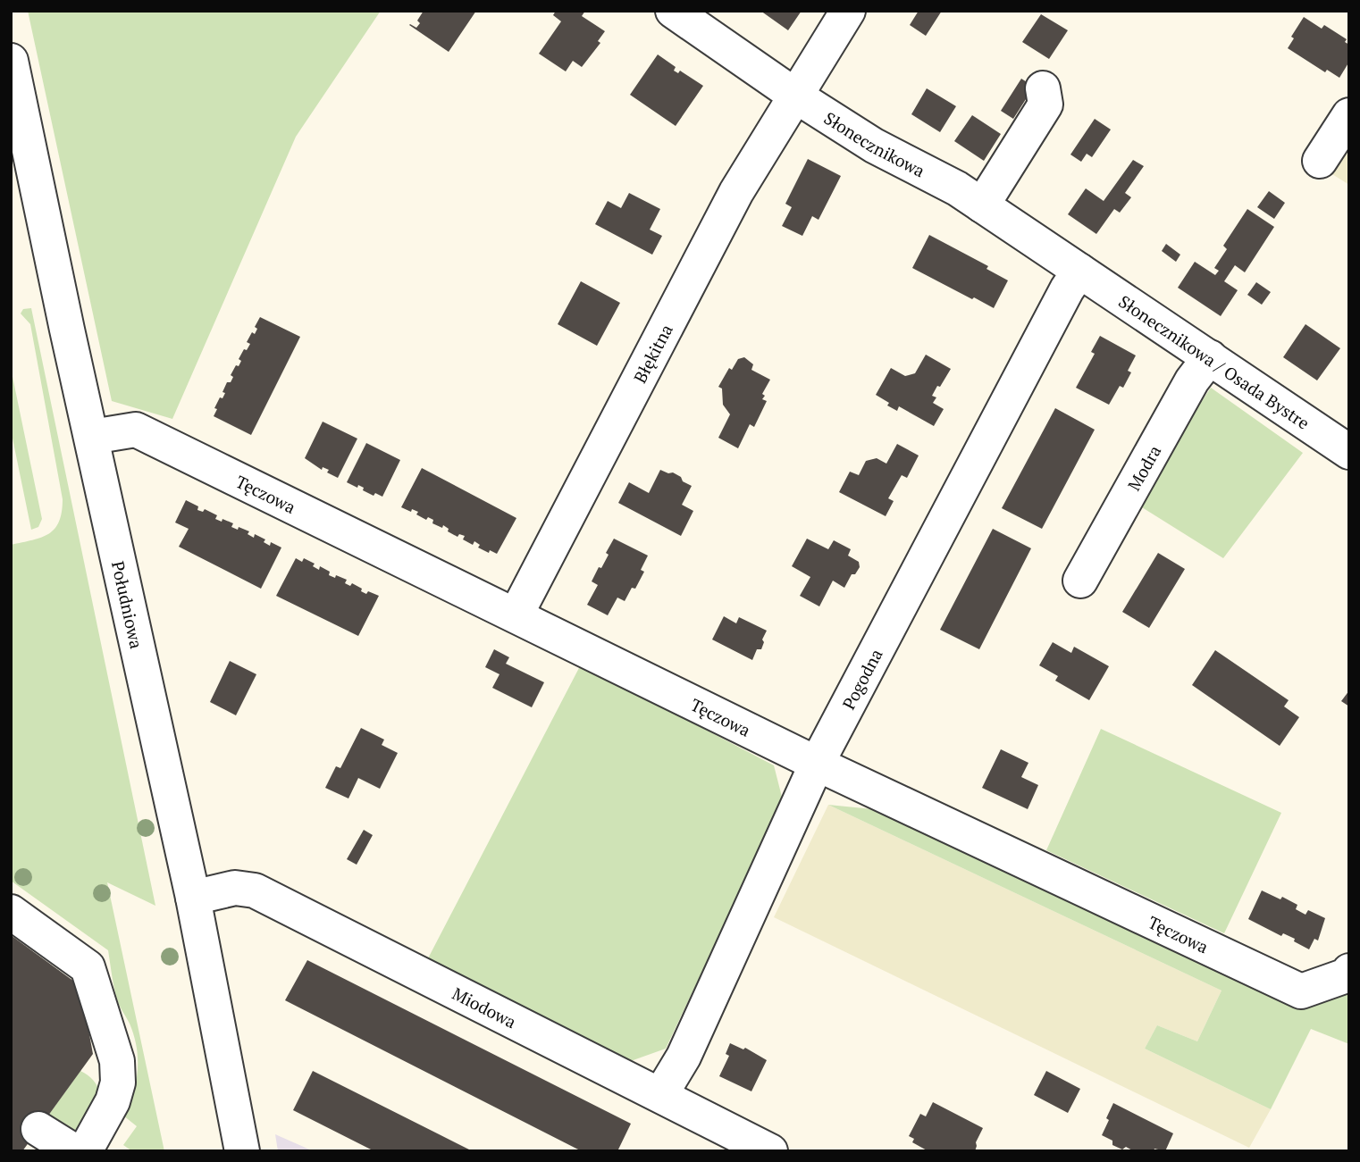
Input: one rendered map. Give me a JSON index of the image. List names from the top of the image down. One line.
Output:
{"streets":{"street":["Słonecznikowa","Błękitna","Słonecznikowa / Osada Bystre","Modra","Tęczowa","Południowa","Pogodna","Miodowa"]},"crossings":[["Słonecznikowa","Błękitna"],["Słonecznikowa","Słonecznikowa / Osada Bystre"],["Słonecznikowa","Pogodna"],["Błękitna","Tęczowa"],["Słonecznikowa / Osada Bystre","Modra"],["Słonecznikowa / Osada Bystre","Pogodna"],["Tęczowa","Południowa"],["Tęczowa","Pogodna"],["Południowa","Miodowa"],["Pogodna","Miodowa"]]}
